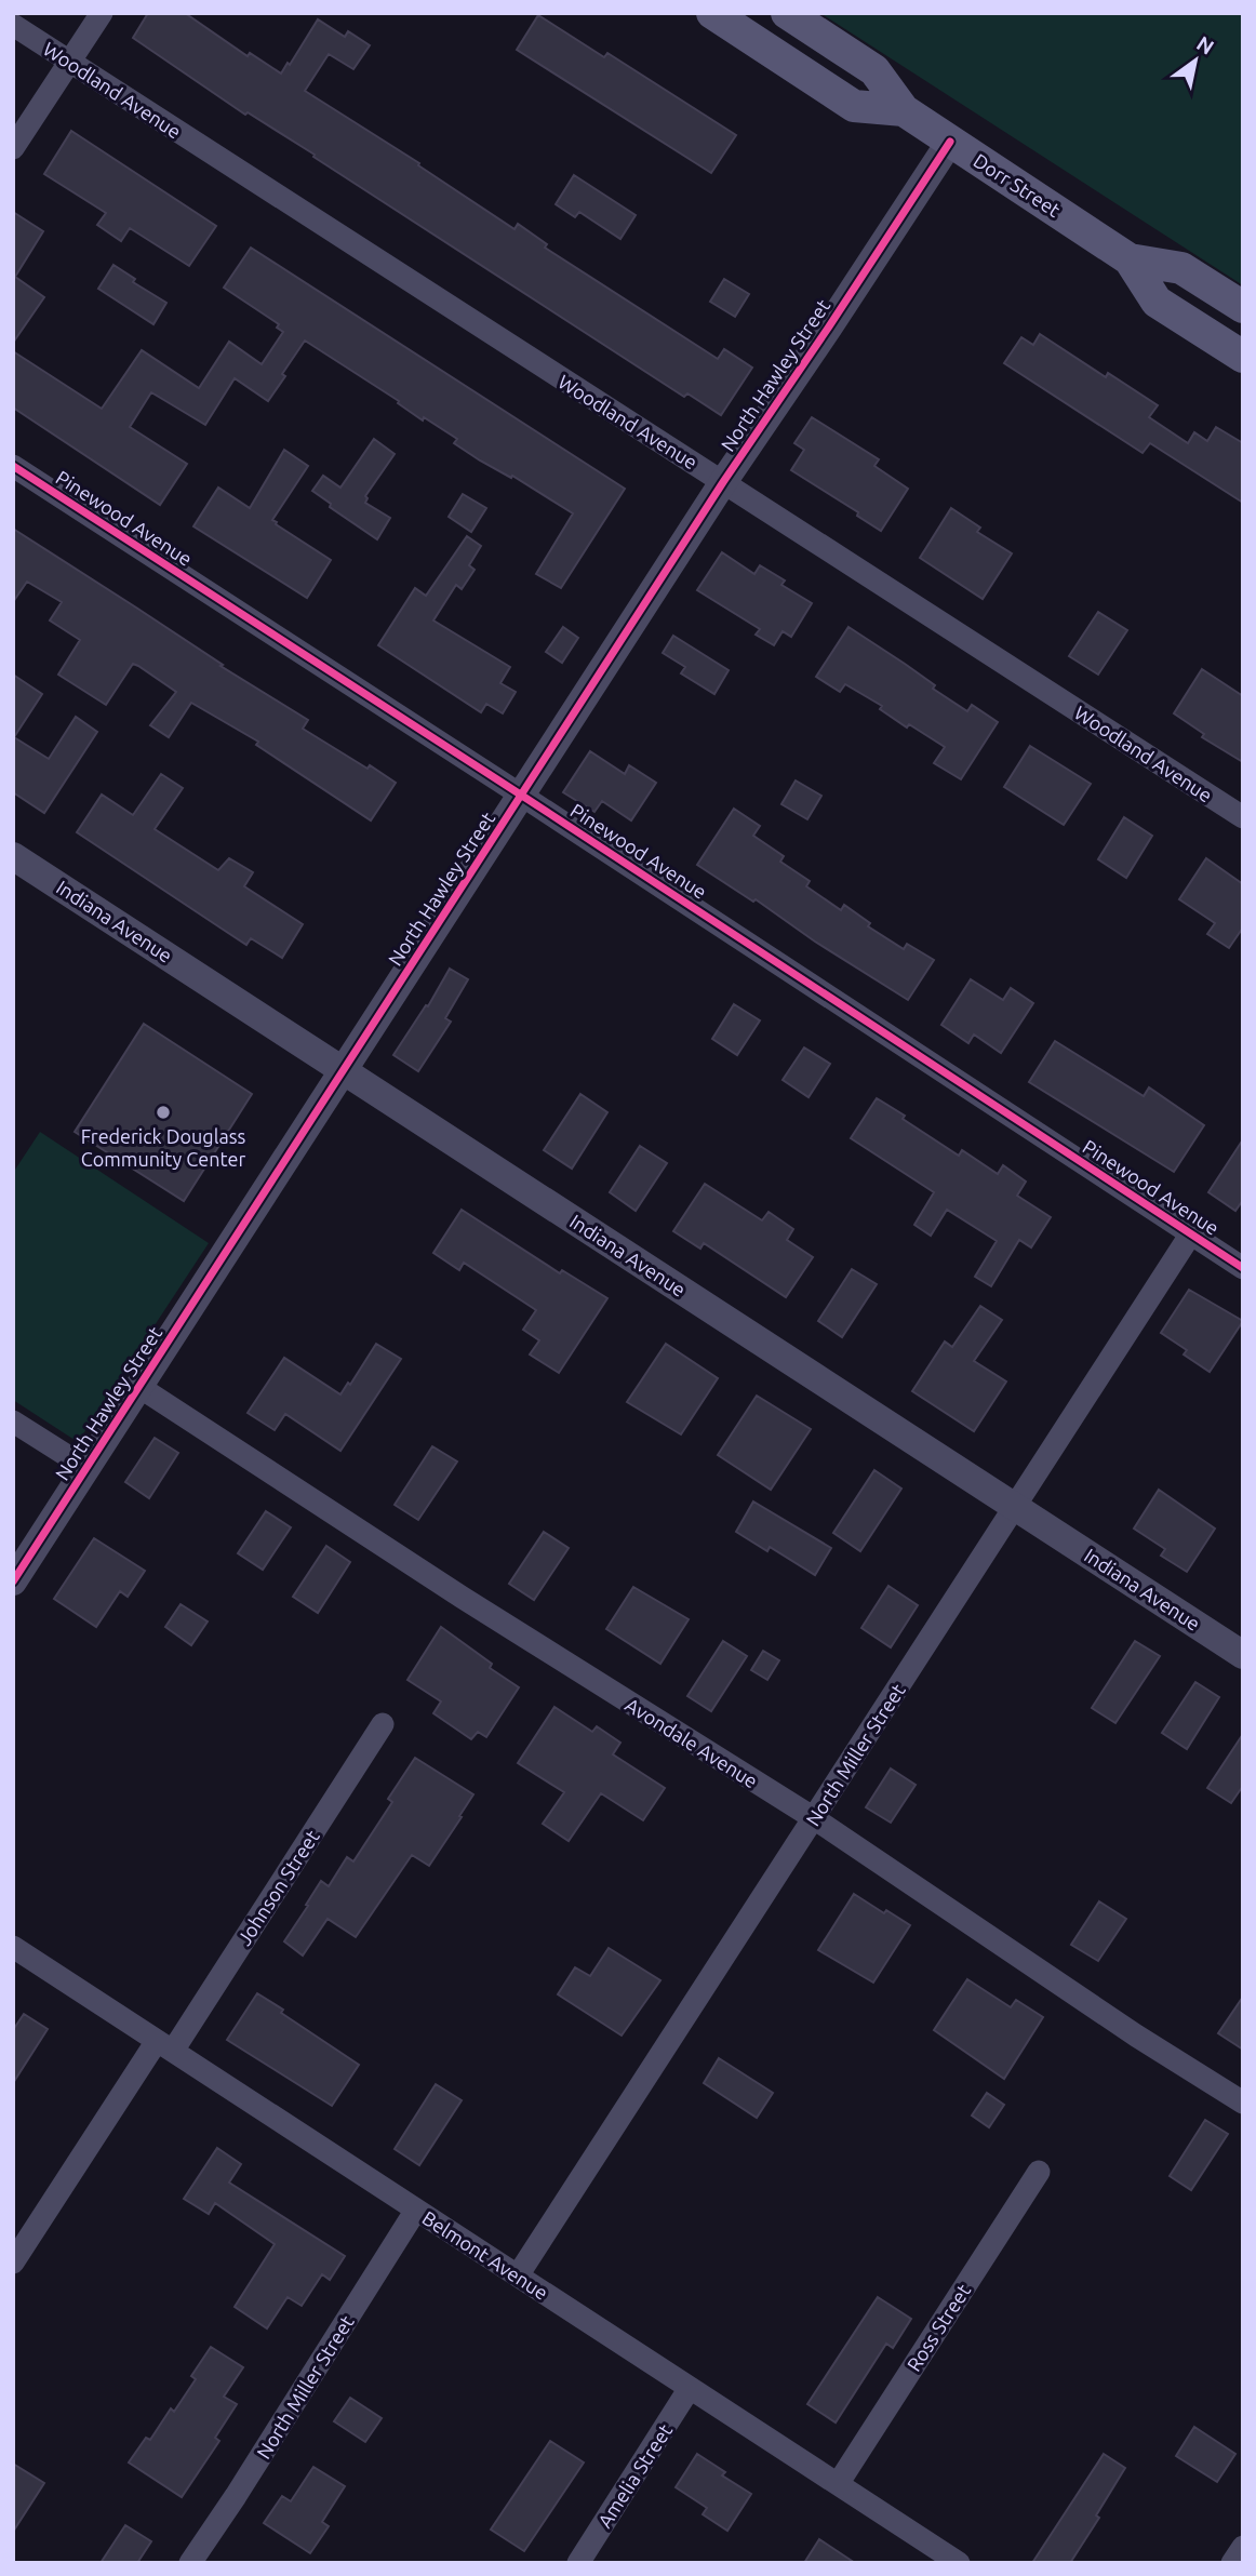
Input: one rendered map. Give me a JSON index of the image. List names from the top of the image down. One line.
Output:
{"streets":{"main road":["Dorr Street"],"street":["Woodland Avenue","North Hawley Street","Pinewood Avenue","Indiana Avenue","Avondale Avenue","North Miller Street","Johnson Street","Belmont Avenue","Ross Street","Amelia Street"]},"crossings":[["Woodland Avenue","North Hawley Street"],["Dorr Street","North Hawley Street"],["North Hawley Street","Pinewood Avenue"],["North Hawley Street","Indiana Avenue"],["North Hawley Street","Avondale Avenue"],["Pinewood Avenue","North Miller Street"],["Indiana Avenue","North Miller Street"],["Avondale Avenue","North Miller Street"],["North Miller Street","Belmont Avenue"],["Johnson Street","Belmont Avenue"],["Belmont Avenue","Ross Street"],["Belmont Avenue","Amelia Street"]],"places":["Frederick Douglass Community Center"],"north":"top right"}
